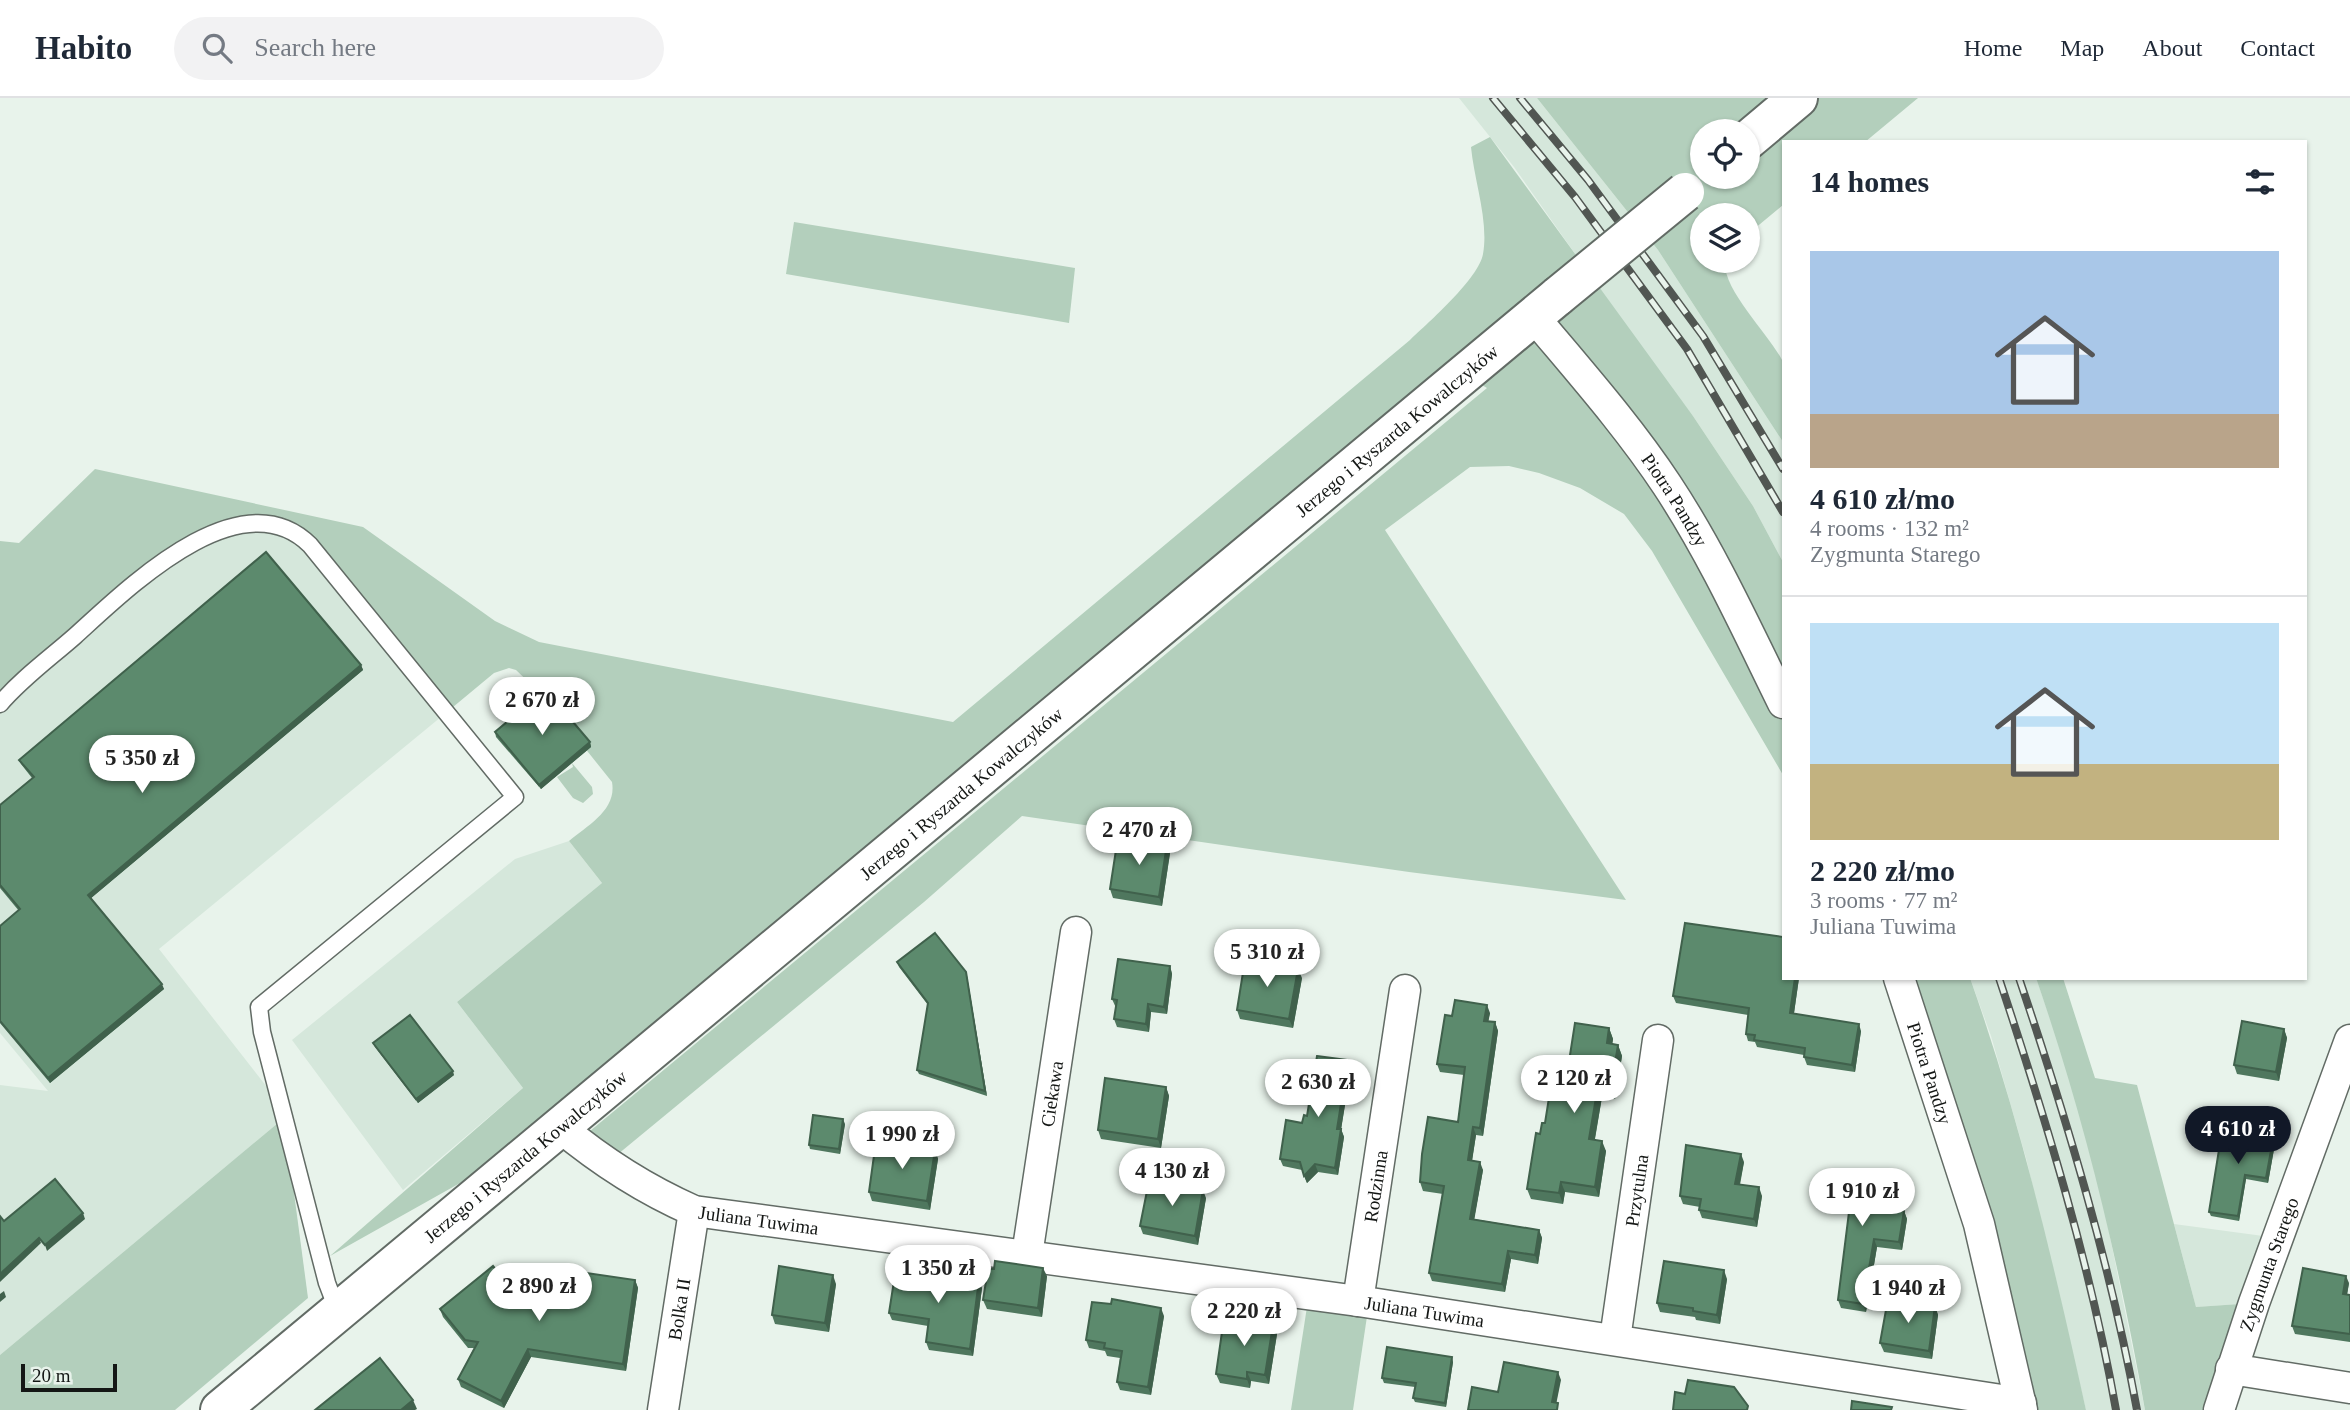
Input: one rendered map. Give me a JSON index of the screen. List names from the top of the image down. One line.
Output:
{"streets":{"main road":["Jerzego i Ryszarda Kowalczyków"],"street":["Piotra Pandzy","Ciekawa","Rodzinna","Przytulna","Juliana Tuwima","Zygmunta Starego","Bolka II"]},"crossings":[["Jerzego i Ryszarda Kowalczyków","Piotra Pandzy"],["Jerzego i Ryszarda Kowalczyków","Juliana Tuwima"],["Piotra Pandzy","Juliana Tuwima"],["Ciekawa","Juliana Tuwima"],["Rodzinna","Juliana Tuwima"],["Przytulna","Juliana Tuwima"],["Juliana Tuwima","Bolka II"]],"scale_bar":"20 m","page":{"header":"Habito","search":"Search here","nav":["Home","Map","About","Contact"],"heading":"14 homes","list":[{"name":"4 610 zł/mo","note":"4 rooms · 132 m² · Zygmunta Starego"},{"name":"2 220 zł/mo","note":"3 rooms · 77 m² · Juliana Tuwima"}],"price":["2 670 zł","5 350 zł","2 470 zł","5 310 zł","2 120 zł","2 630 zł","4 610 zł","1 990 zł","4 130 zł","1 910 zł","1 350 zł","2 890 zł","1 940 zł","2 220 zł"],"scale":"20 m"}}
